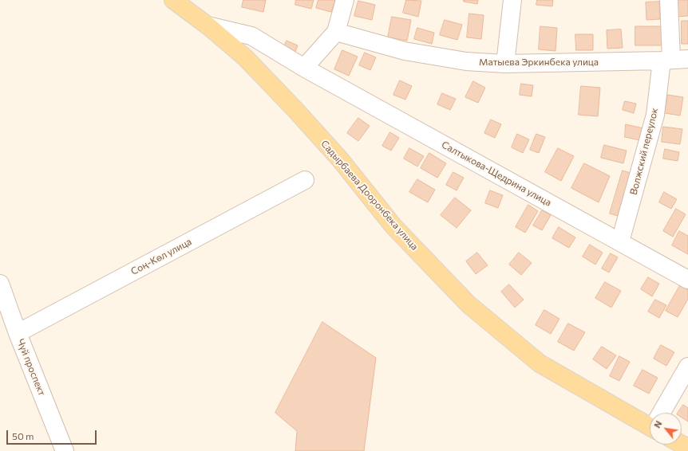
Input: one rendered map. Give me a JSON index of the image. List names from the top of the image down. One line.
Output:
{"streets":{"main road":["Садырбаева Дооронбека улица"],"street":["Матыева Эркинбека улица","Волжский переулок","Салтыкова-Щедрина улица","Соң-Көл улица","Чүй проспект"]},"crossings":[["Матыева Эркинбека улица","Волжский переулок"],["Волжский переулок","Салтыкова-Щедрина улица"],["Салтыкова-Щедрина улица","Садырбаева Дооронбека улица"],["Соң-Көл улица","Чүй проспект"]],"scale_bar":"50 m","north":"top left"}
